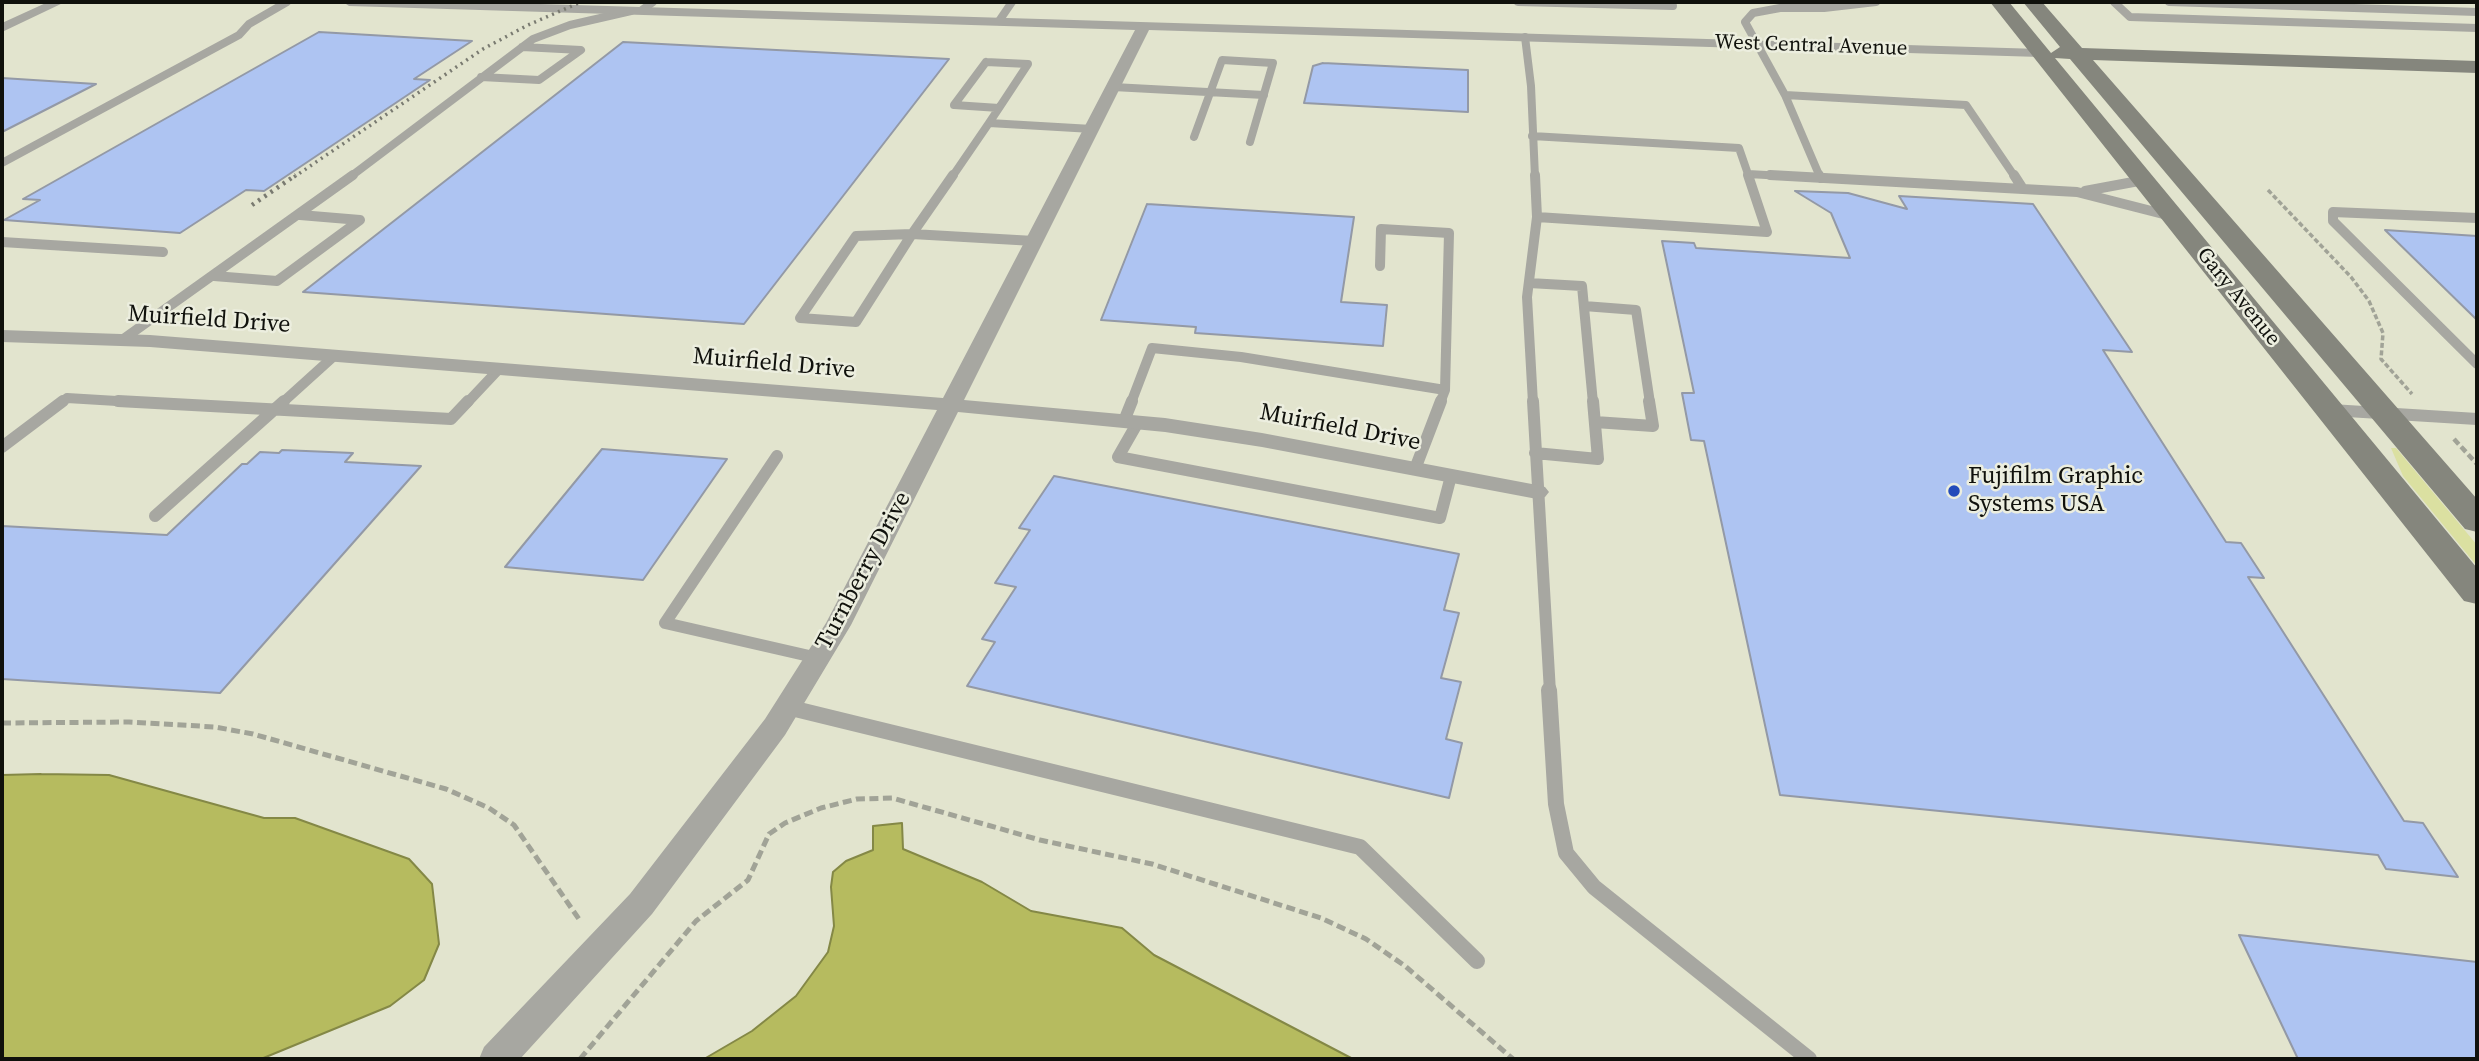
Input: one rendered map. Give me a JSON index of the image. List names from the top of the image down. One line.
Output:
{"streets":{"main road":["West Central Avenue","Gary Avenue"],"street":["Muirfield Drive","Turnberry Drive"]},"crossings":[["West Central Avenue","Gary Avenue"],["West Central Avenue","Turnberry Drive"],["Muirfield Drive","Turnberry Drive"]],"places":["Fujifilm Graphic Systems USA"]}
